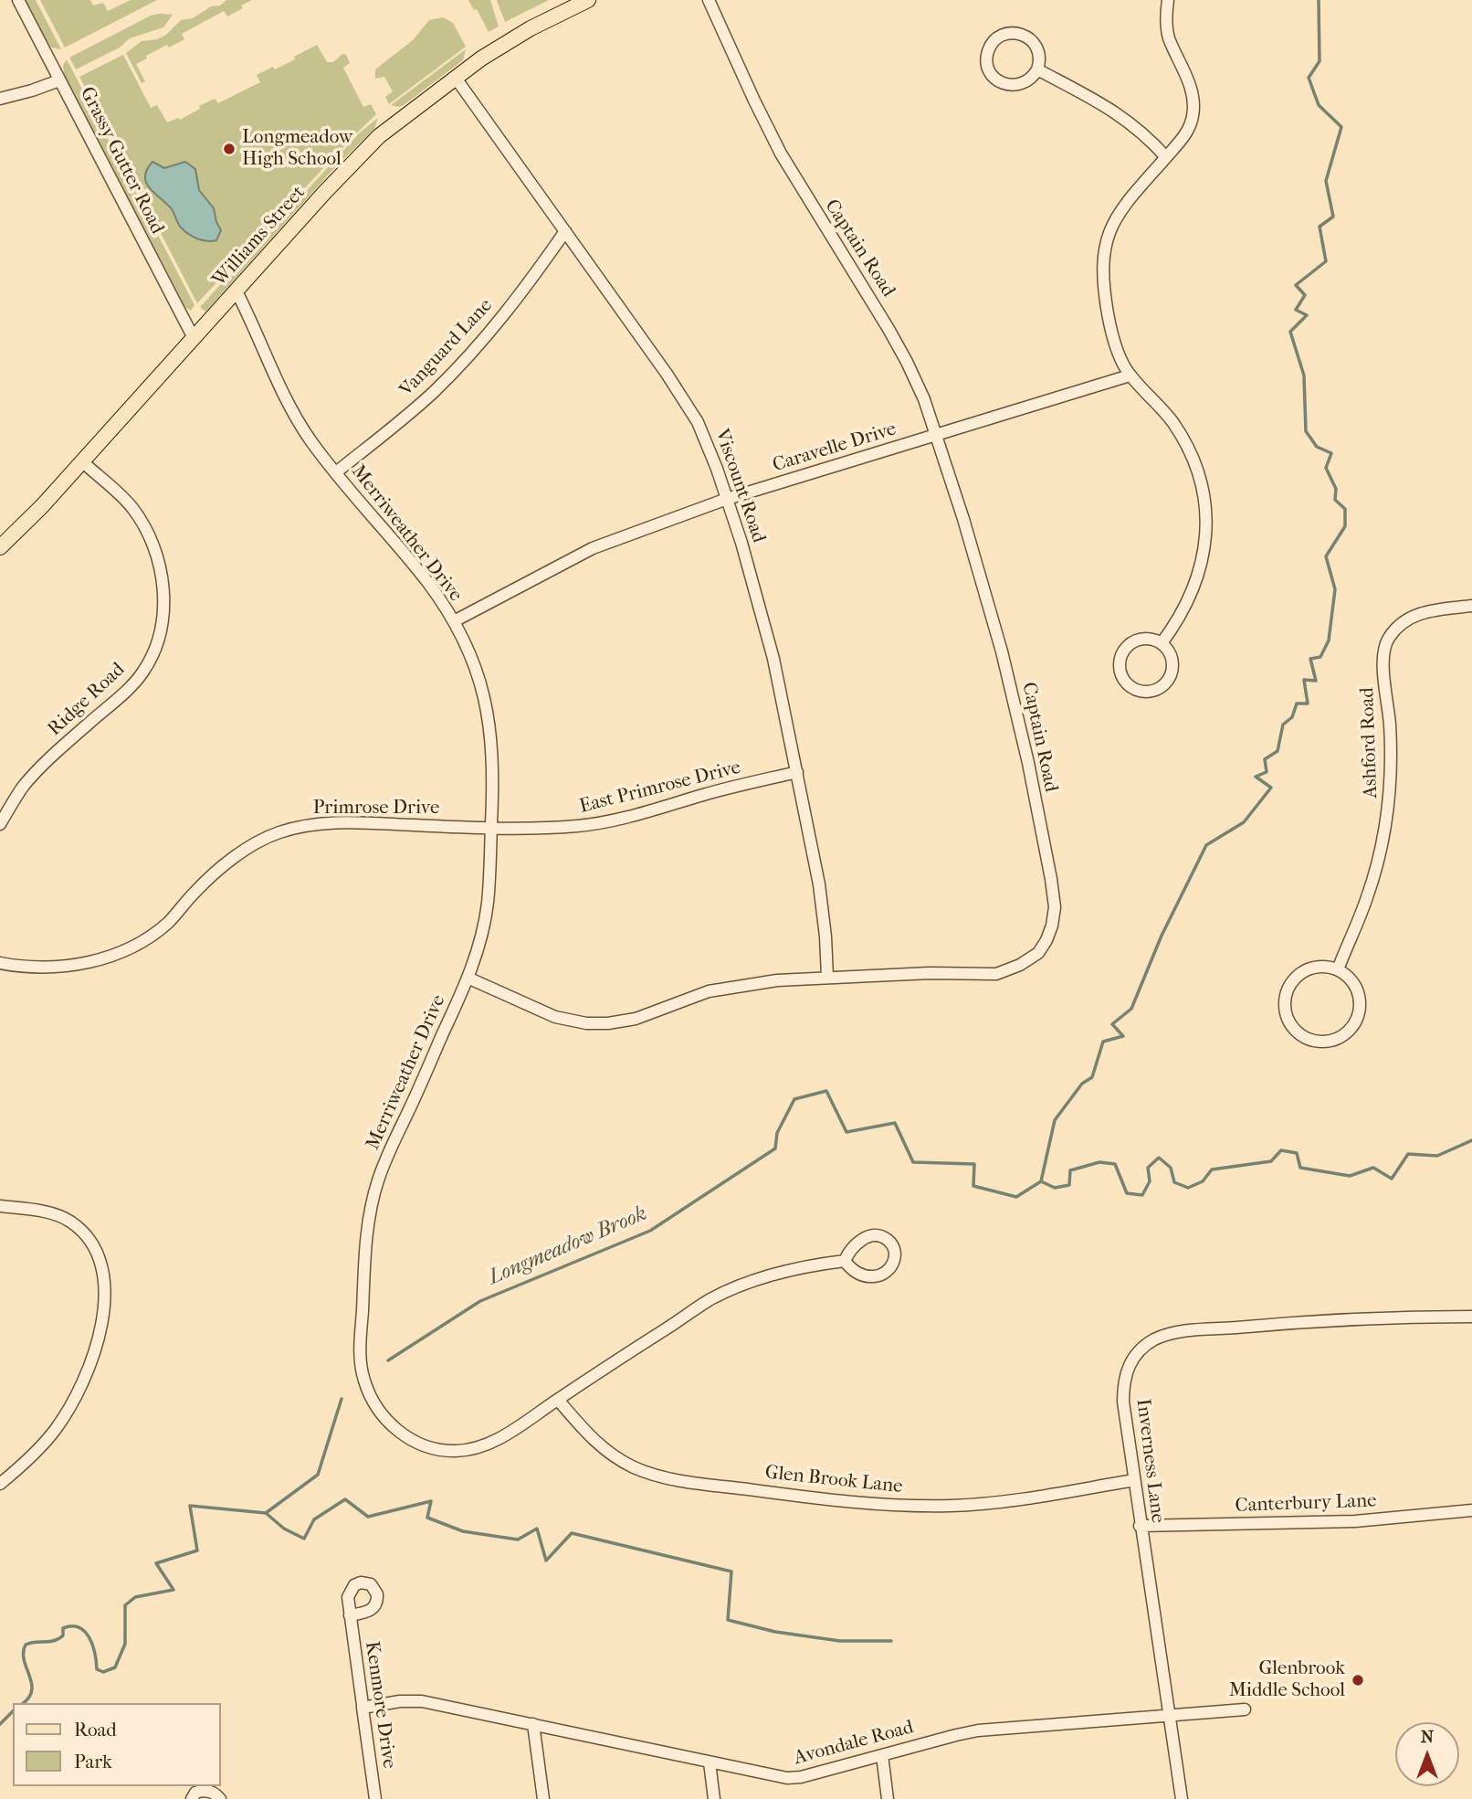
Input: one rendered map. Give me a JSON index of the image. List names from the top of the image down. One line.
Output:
{"streets":{"main road":["Williams Street"],"street":["Grassy Gutter Road","Captain Road","Vanguard Lane","Caravelle Drive","Viscount Road","Merriweather Drive","Ridge Road","Ashford Road","East Primrose Drive","Primrose Drive","Inverness Lane","Glen Brook Lane","Canterbury Lane","Kenmore Drive","Avondale Road"]},"crossings":[["Grassy Gutter Road","Williams Street"],["Williams Street","Viscount Road"],["Williams Street","Merriweather Drive"],["Williams Street","Ridge Road"],["Captain Road","Caravelle Drive"],["Captain Road","Viscount Road"],["Captain Road","Merriweather Drive"],["Vanguard Lane","Viscount Road"],["Vanguard Lane","Merriweather Drive"],["Caravelle Drive","Viscount Road"],["Caravelle Drive","Merriweather Drive"],["Viscount Road","East Primrose Drive"],["Merriweather Drive","East Primrose Drive"],["Merriweather Drive","Primrose Drive"],["Merriweather Drive","Glen Brook Lane"],["East Primrose Drive","Primrose Drive"],["Inverness Lane","Glen Brook Lane"],["Inverness Lane","Canterbury Lane"],["Inverness Lane","Avondale Road"],["Kenmore Drive","Avondale Road"]],"water":["Longmeadow Brook"],"places":["Longmeadow High School","Glenbrook Middle School"],"legend":["Road","Park"],"north":"top"}
